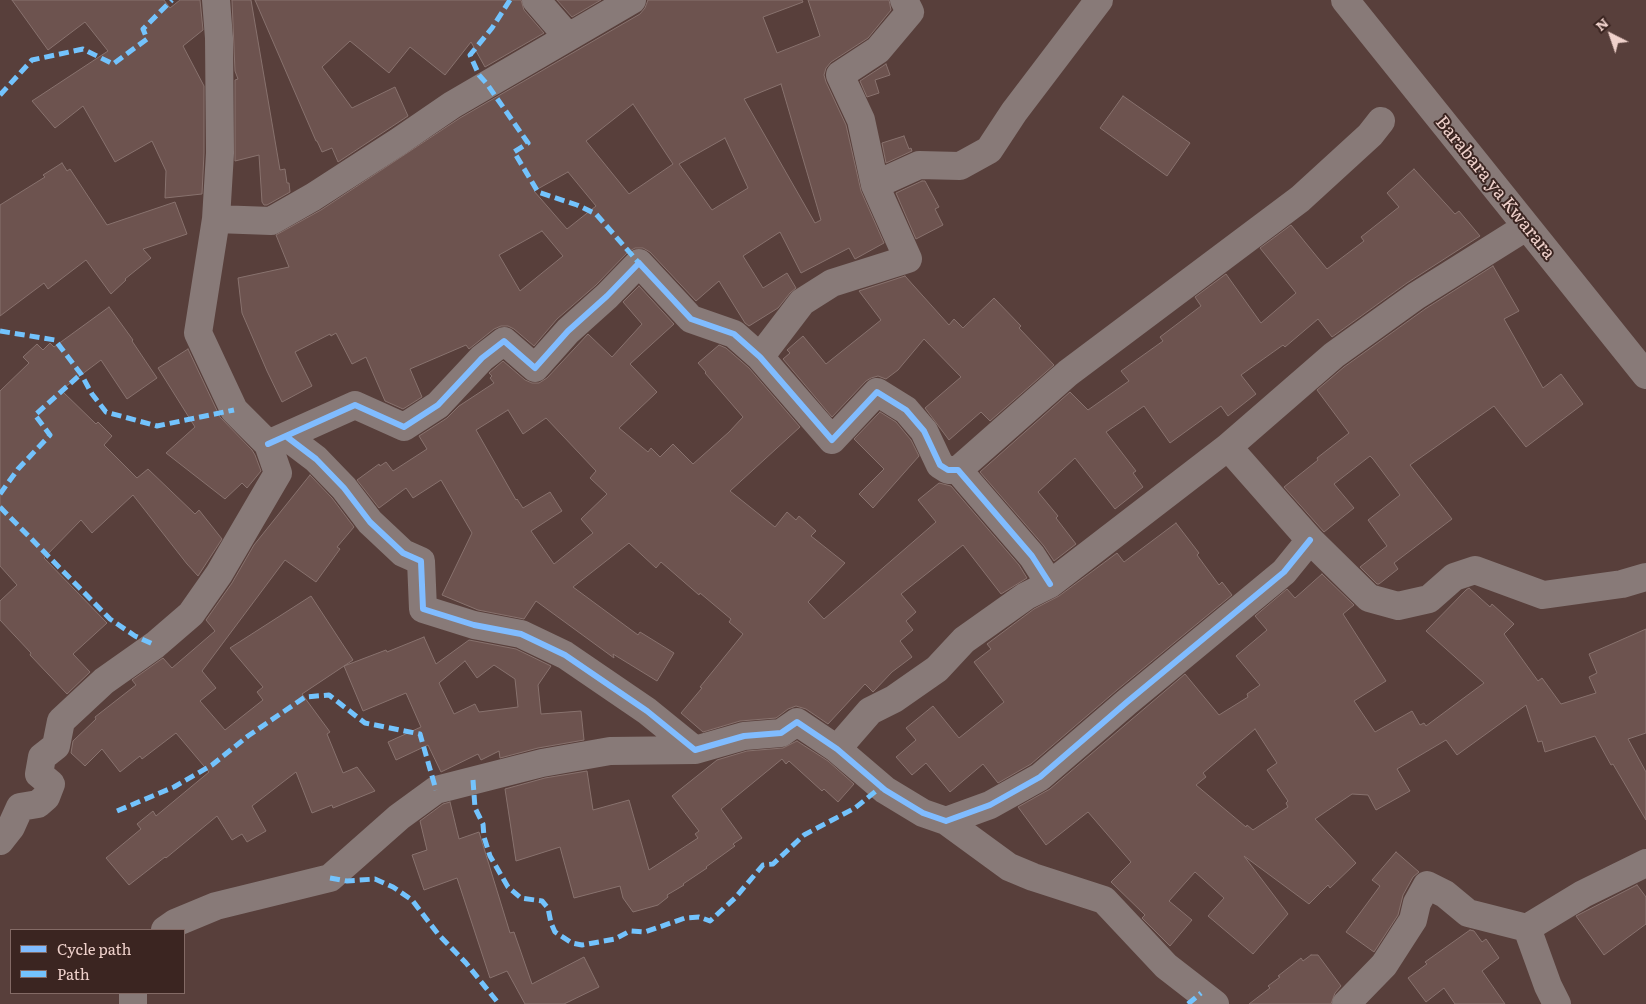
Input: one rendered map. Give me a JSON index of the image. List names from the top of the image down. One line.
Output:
{"streets":{"street":["Barabara ya Kwarara"]},"legend":["Cycle path","Path"],"north":"top left"}
